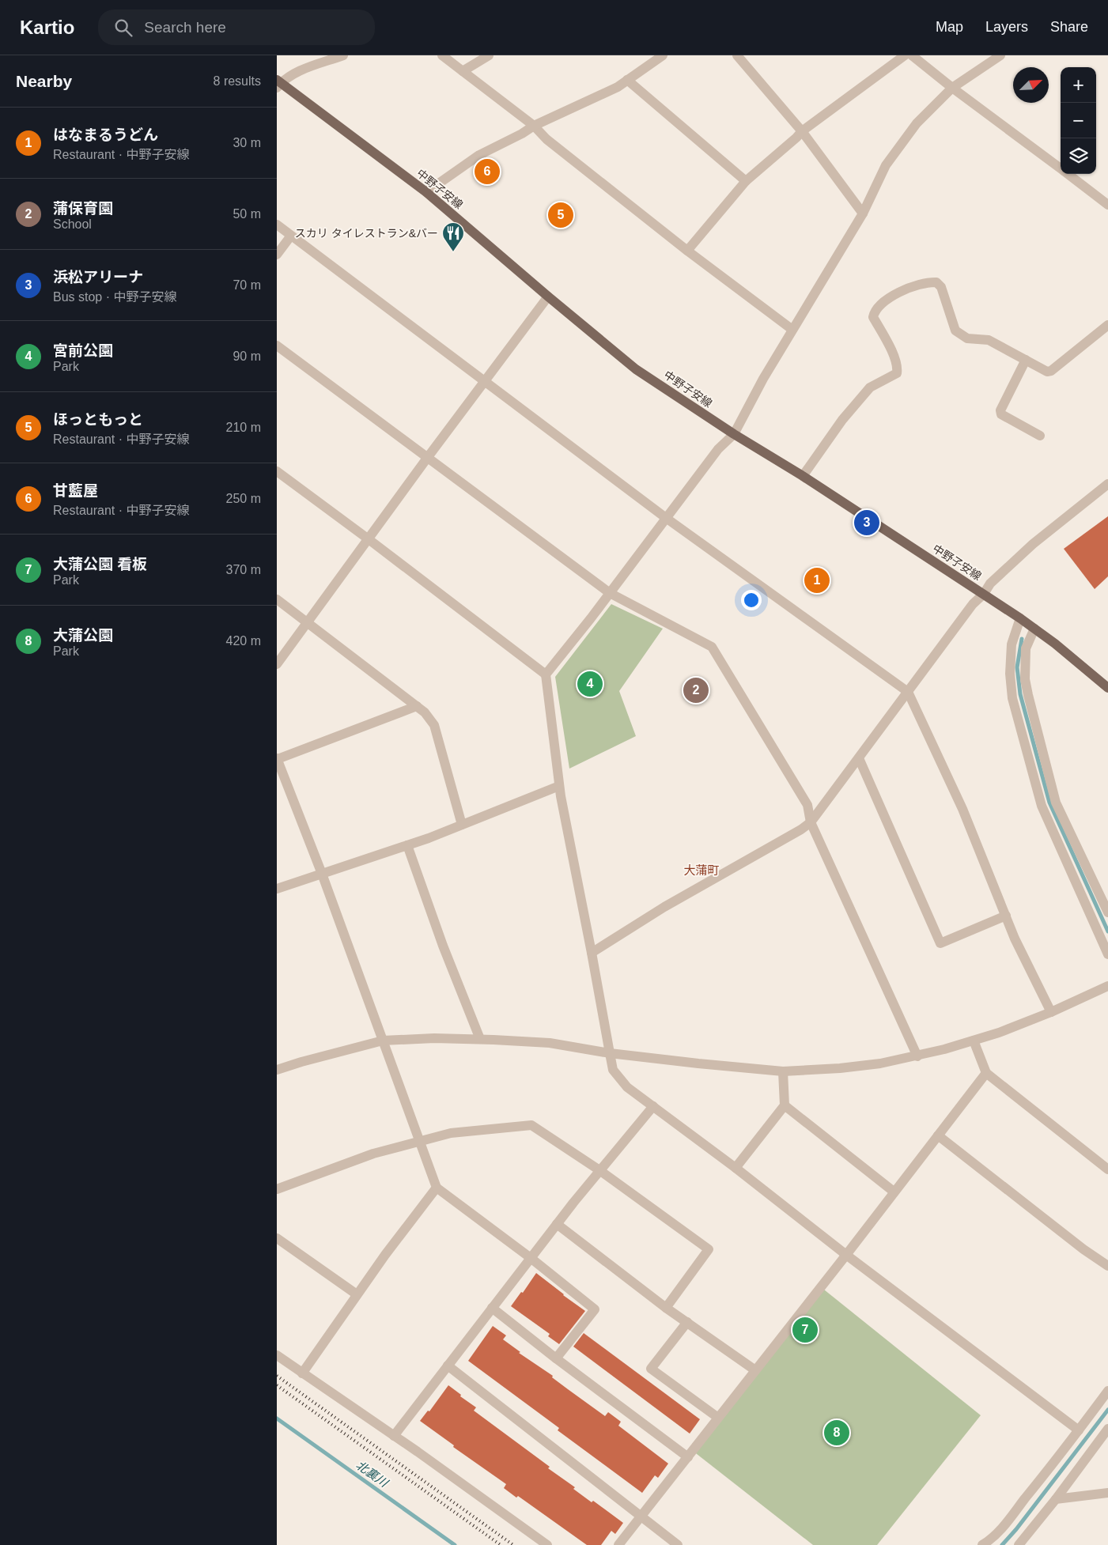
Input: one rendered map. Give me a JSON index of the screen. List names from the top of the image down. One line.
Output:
{"streets":{"main road":["中野子安線"]},"districts":["大蒲町"],"water":["北裏川"],"places":{"restaurant":["スカリ タイレストラン&バー"]},"north":"top right","page":{"header":"Kartio","search":"Search here","nav":["Map","Layers","Share"],"heading":["Nearby","8 results"],"map_buttons":["+","−"],"list":[{"mark":"1","name":"はなまるうどん","note":"Restaurant · 中野子安線","value":"30 m"},{"mark":"2","name":"蒲保育園","note":"School","value":"50 m"},{"mark":"3","name":"浜松アリーナ","note":"Bus stop · 中野子安線","value":"70 m"},{"mark":"4","name":"宮前公園","note":"Park","value":"90 m"},{"mark":"5","name":"ほっともっと","note":"Restaurant · 中野子安線","value":"210 m"},{"mark":"6","name":"甘藍屋","note":"Restaurant · 中野子安線","value":"250 m"},{"mark":"7","name":"大蒲公園 看板","note":"Park","value":"370 m"},{"mark":"8","name":"大蒲公園","note":"Park","value":"420 m"}],"pins":["6","5","3","1","4","2","7","8"]}}
